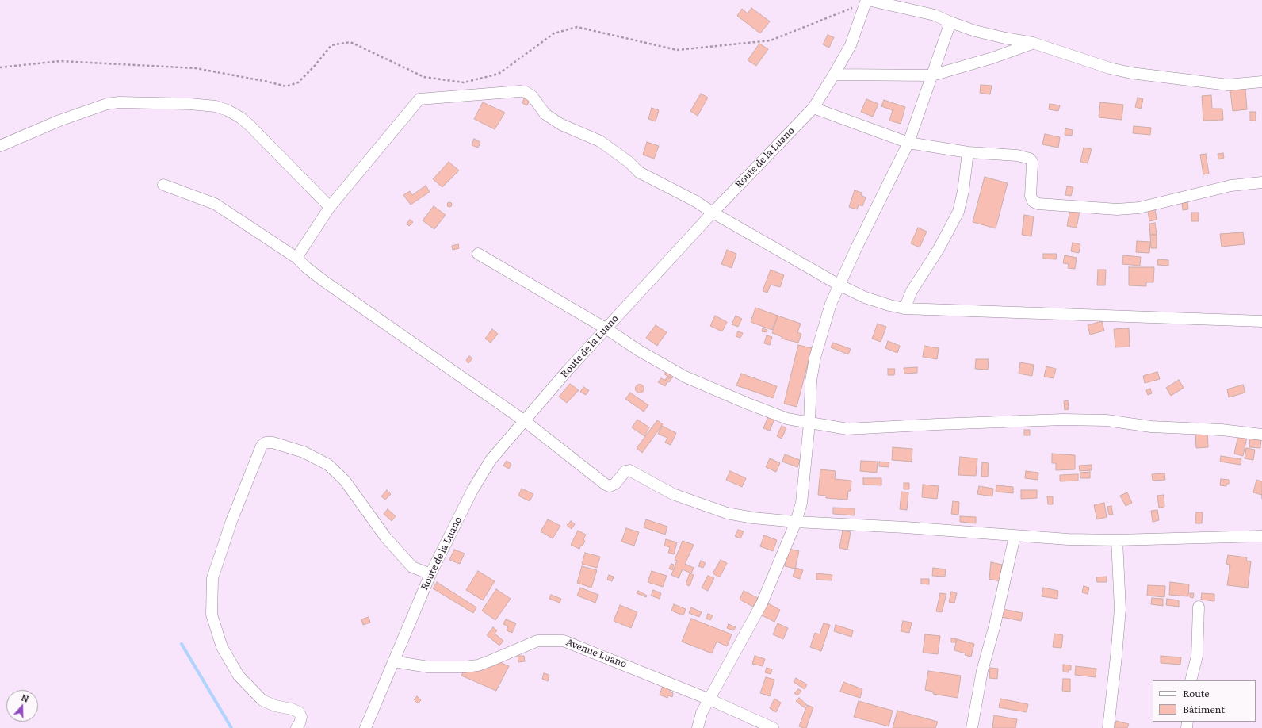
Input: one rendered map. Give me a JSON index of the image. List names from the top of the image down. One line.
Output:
{"streets":{"street":["Route de la Luano","Avenue Luano"]},"crossings":[["Route de la Luano","Avenue Luano"]],"legend":["Route","Bâtiment"],"north":"top"}
